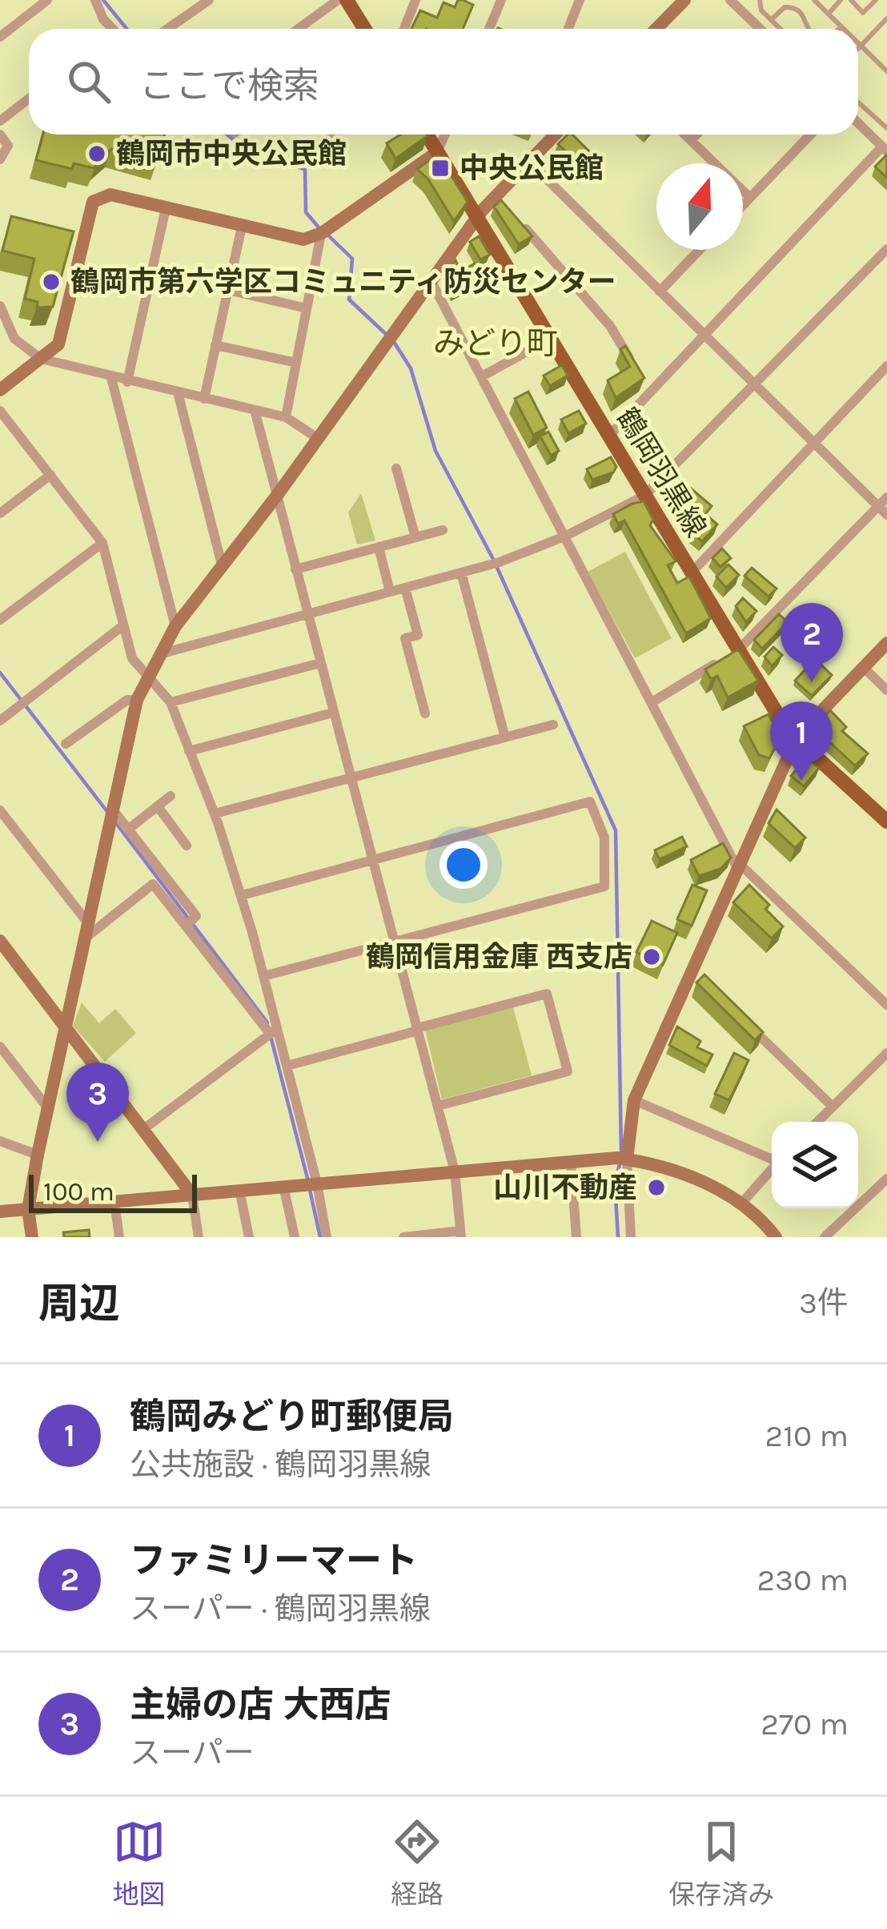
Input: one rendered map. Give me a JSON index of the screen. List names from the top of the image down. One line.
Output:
{"streets":{"main road":["鶴岡羽黒線"]},"districts":["みどり町"],"places":{"other":["鶴岡市中央公民館","鶴岡市第六学区コミュニティ防災センター","鶴岡信用金庫 西支店","山川不動産"],"transit":["中央公民館"]},"scale_bar":"100 m","north":"top","page":{"search":"ここで検索","pins":["2","1","3"],"scale":"100 m","heading":["周辺","3件"],"list":[{"mark":"1","name":"鶴岡みどり町郵便局","note":"公共施設 · 鶴岡羽黒線","value":"210 m"},{"mark":"2","name":"ファミリーマート","note":"スーパー · 鶴岡羽黒線","value":"230 m"},{"mark":"3","name":"主婦の店 大西店","note":"スーパー","value":"270 m"}],"nav":["地図","経路","保存済み"]}}
